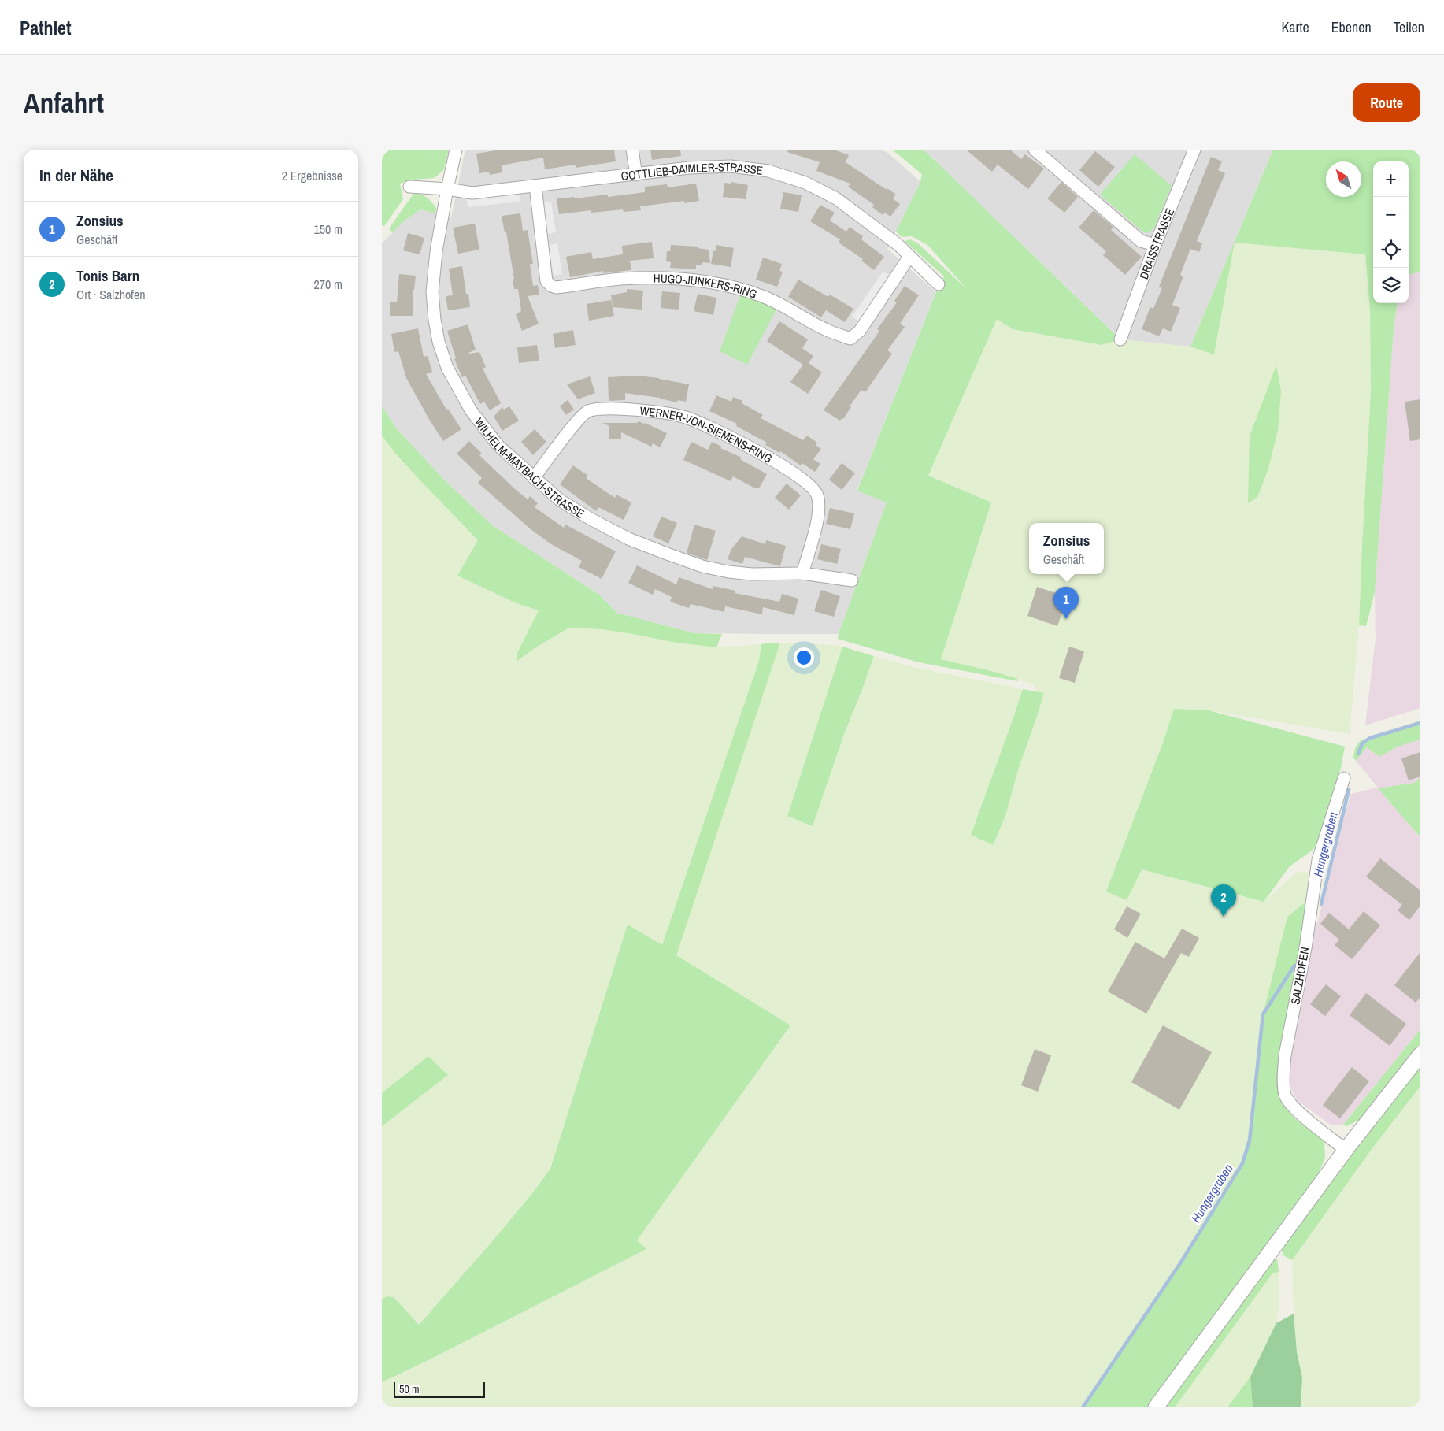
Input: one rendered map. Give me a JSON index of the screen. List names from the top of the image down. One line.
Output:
{"streets":{"street":["GOTTLIEB-DAIMLER-STRASSE","DRAISSTRASSE","HUGO-JUNKERS-RING","WERNER-VON-SIEMENS-RING","WILHELM-MAYBACH-STRASSE","SALZHOFEN"]},"crossings":[["GOTTLIEB-DAIMLER-STRASSE","HUGO-JUNKERS-RING"],["GOTTLIEB-DAIMLER-STRASSE","WILHELM-MAYBACH-STRASSE"],["WERNER-VON-SIEMENS-RING","WILHELM-MAYBACH-STRASSE"]],"water":["Hungergraben"],"scale_bar":"50 m","north":"top left","page":{"header":"Pathlet","nav":["Karte","Ebenen","Teilen"],"buttons":"Route","title":"Anfahrt","heading":["In der Nähe","2 Ergebnisse"],"map_buttons":["+","−"],"list":[{"mark":"1","name":"Zonsius","note":"Geschäft","value":"150 m"},{"mark":"2","name":"Tonis Barn","note":"Ort · Salzhofen","value":"270 m"}],"popup":["Zonsius","Geschäft"],"pins":["1","2"],"scale":"50 m"}}
